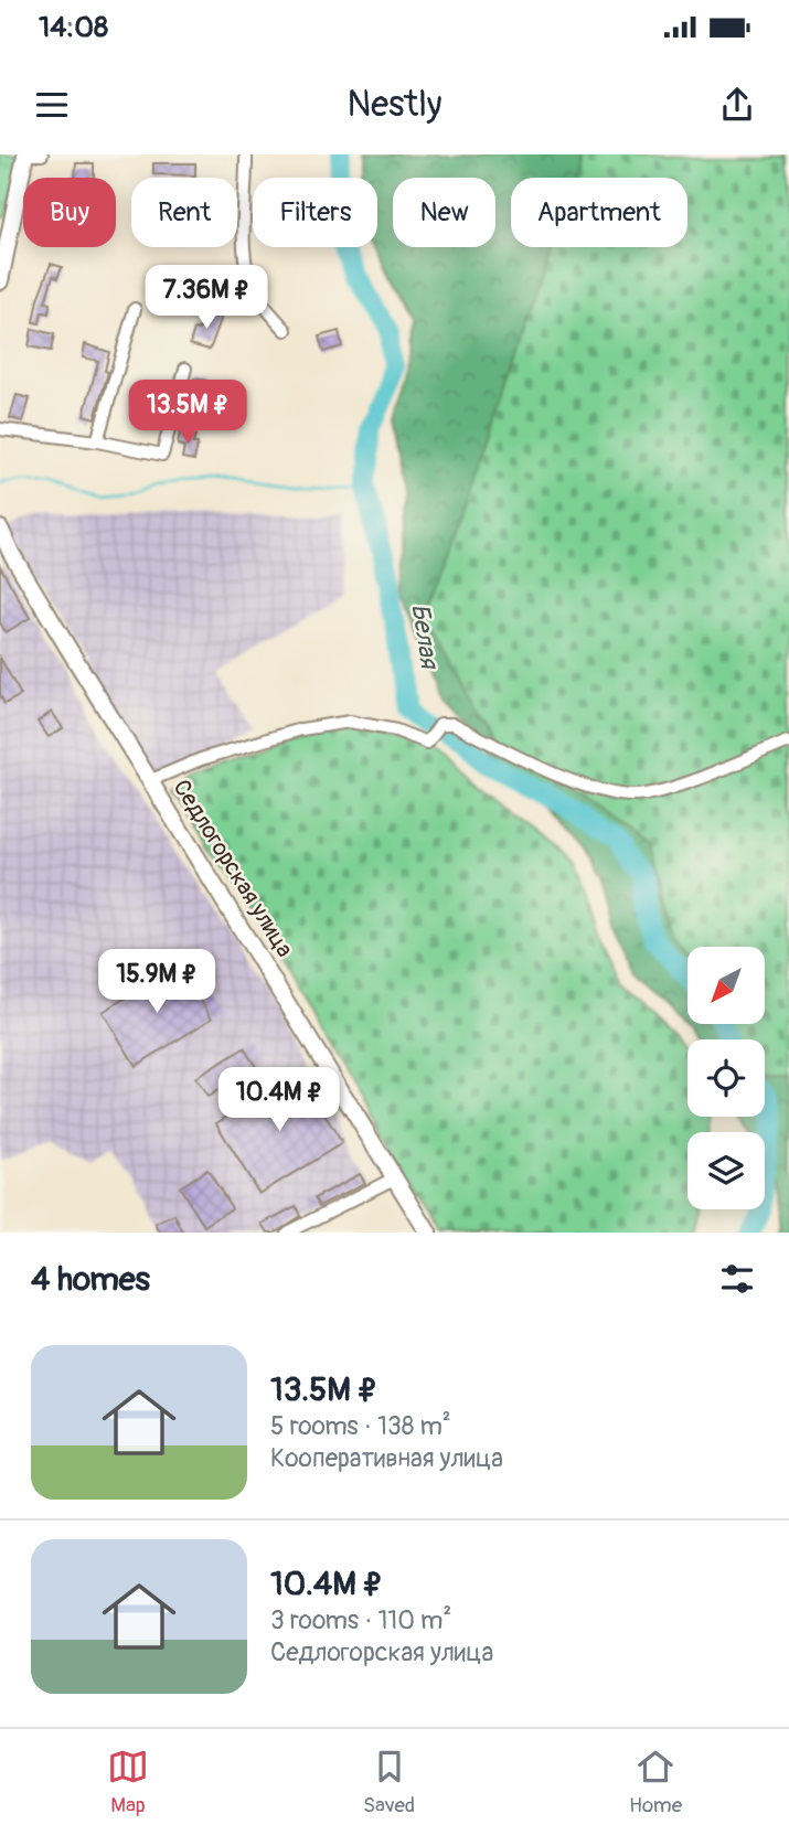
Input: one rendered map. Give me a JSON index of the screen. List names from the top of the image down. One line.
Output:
{"streets":{"street":["Седлогорская улица"]},"water":["Белая"],"north":"bottom left","page":{"status":"14:08","header":"Nestly","chip":["Buy","Rent","Filters","New","Apartment"],"price":["7.36M ₽","13.5M ₽","15.9M ₽","10.4M ₽"],"heading":"4 homes","list":[{"name":"13.5M ₽","note":"5 rooms · 138 m² · Кооперативная улица"},{"name":"10.4M ₽","note":"3 rooms · 110 m² · Седлогорская улица"}],"tabs":["Map","Saved","Home"]}}
